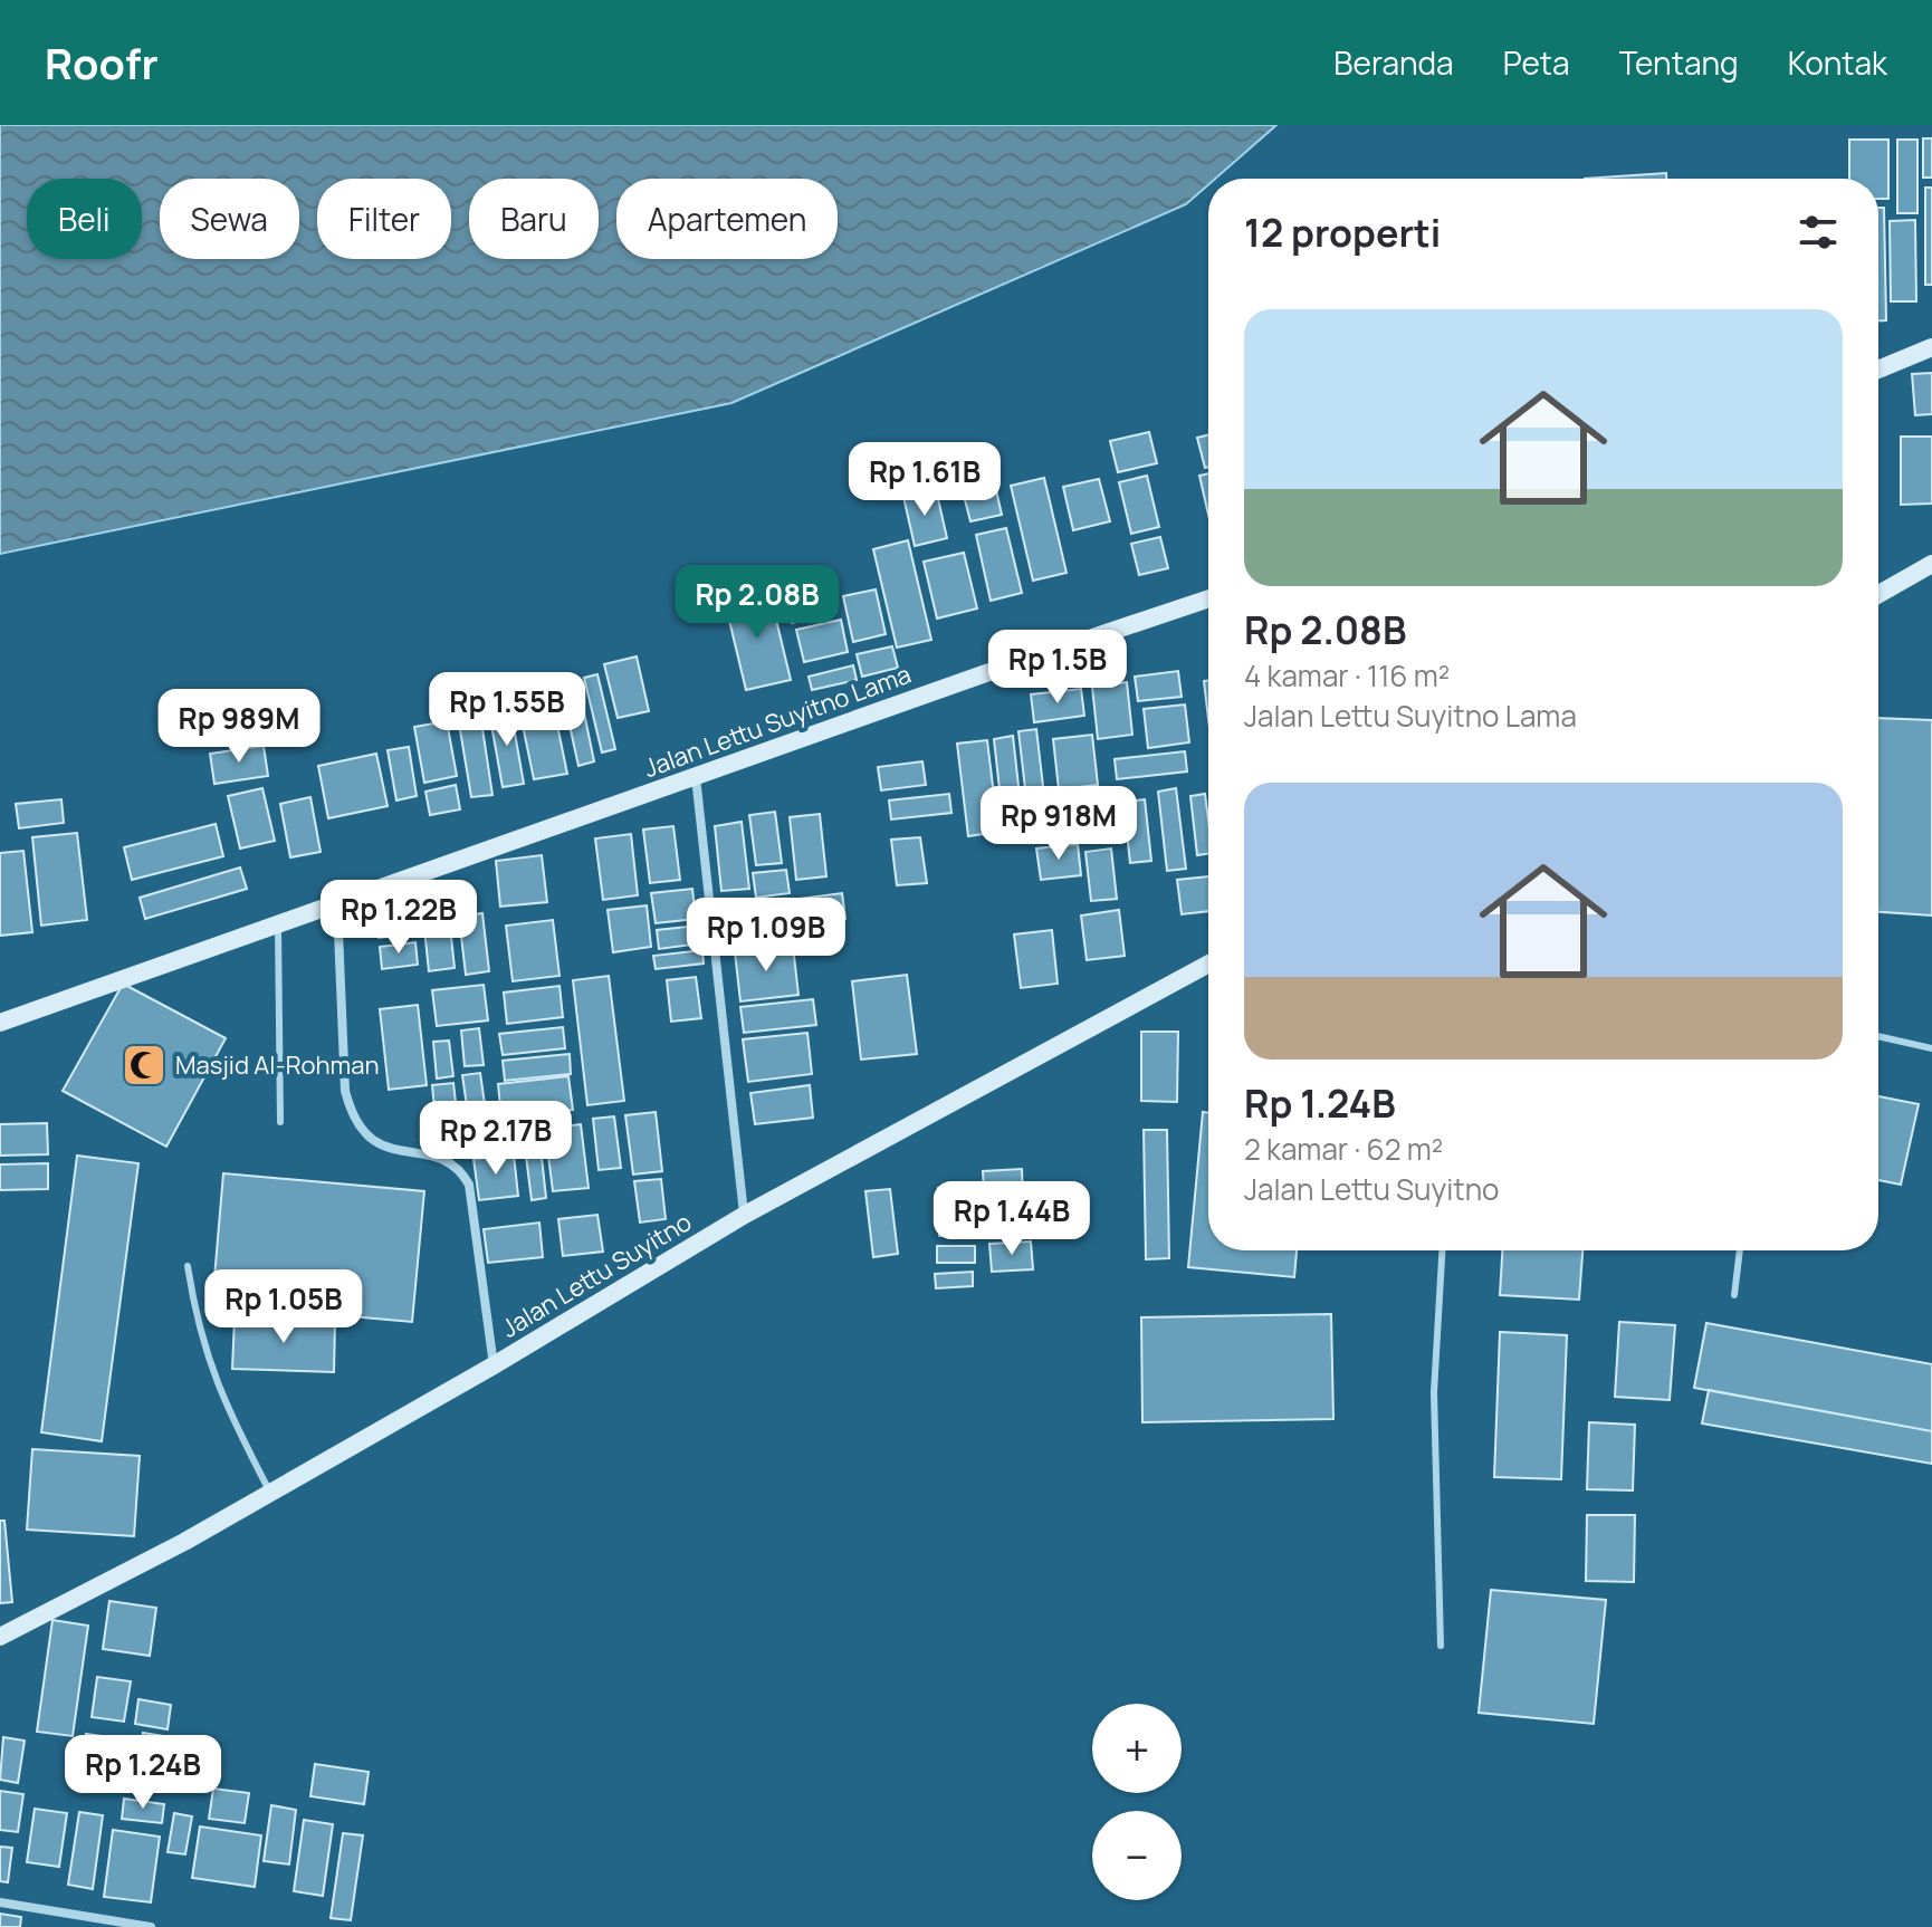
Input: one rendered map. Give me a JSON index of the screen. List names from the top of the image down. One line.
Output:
{"streets":{"main road":["Jalan Lettu Suyitno Lama","Jalan Lettu Suyitno"]},"places":{"mosque":["Masjid Al-Rohman"]},"page":{"header":"Roofr","nav":["Beranda","Peta","Tentang","Kontak"],"chip":["Beli","Sewa","Filter","Baru","Apartemen"],"heading":"12 properti","list":[{"name":"Rp 2.08B","note":"4 kamar · 116 m² · Jalan Lettu Suyitno Lama"},{"name":"Rp 1.24B","note":"2 kamar · 62 m² · Jalan Lettu Suyitno"}],"price":["Rp 1.61B","Rp 2.08B","Rp 1.5B","Rp 1.55B","Rp 989M","Rp 918M","Rp 1.22B","Rp 1.09B","Rp 2.17B","Rp 1.44B","Rp 1.05B","Rp 1.24B"],"map_buttons":["+","−"]}}
